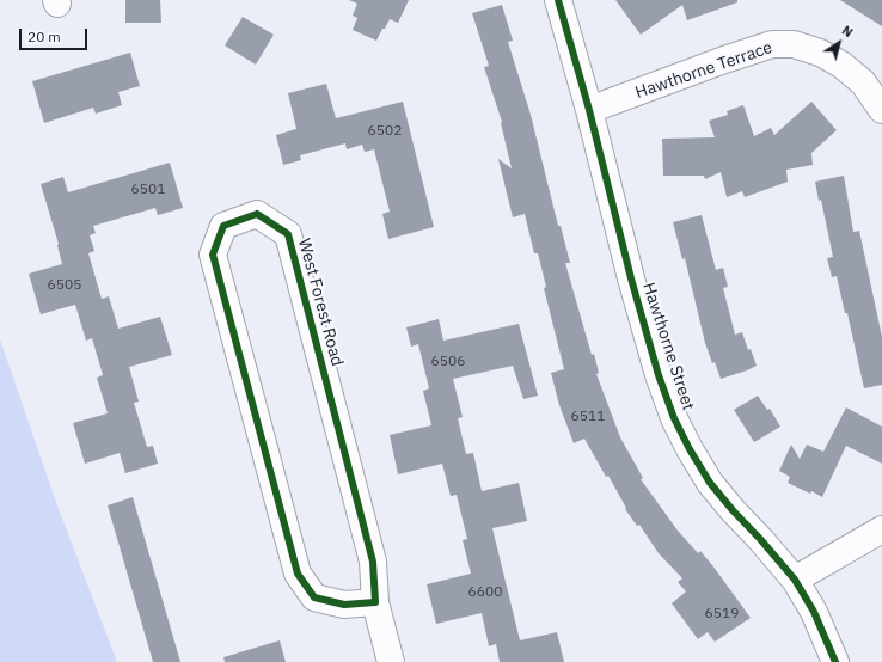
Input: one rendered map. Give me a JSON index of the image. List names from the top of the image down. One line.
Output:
{"streets":{"street":["Hawthorne Terrace","West Forest Road","Hawthorne Street"]},"crossings":[["Hawthorne Terrace","Hawthorne Street"]],"house_numbers":["6502","6501","6505","6506","6511","6600","6519"],"scale_bar":"20 m","north":"top right"}
